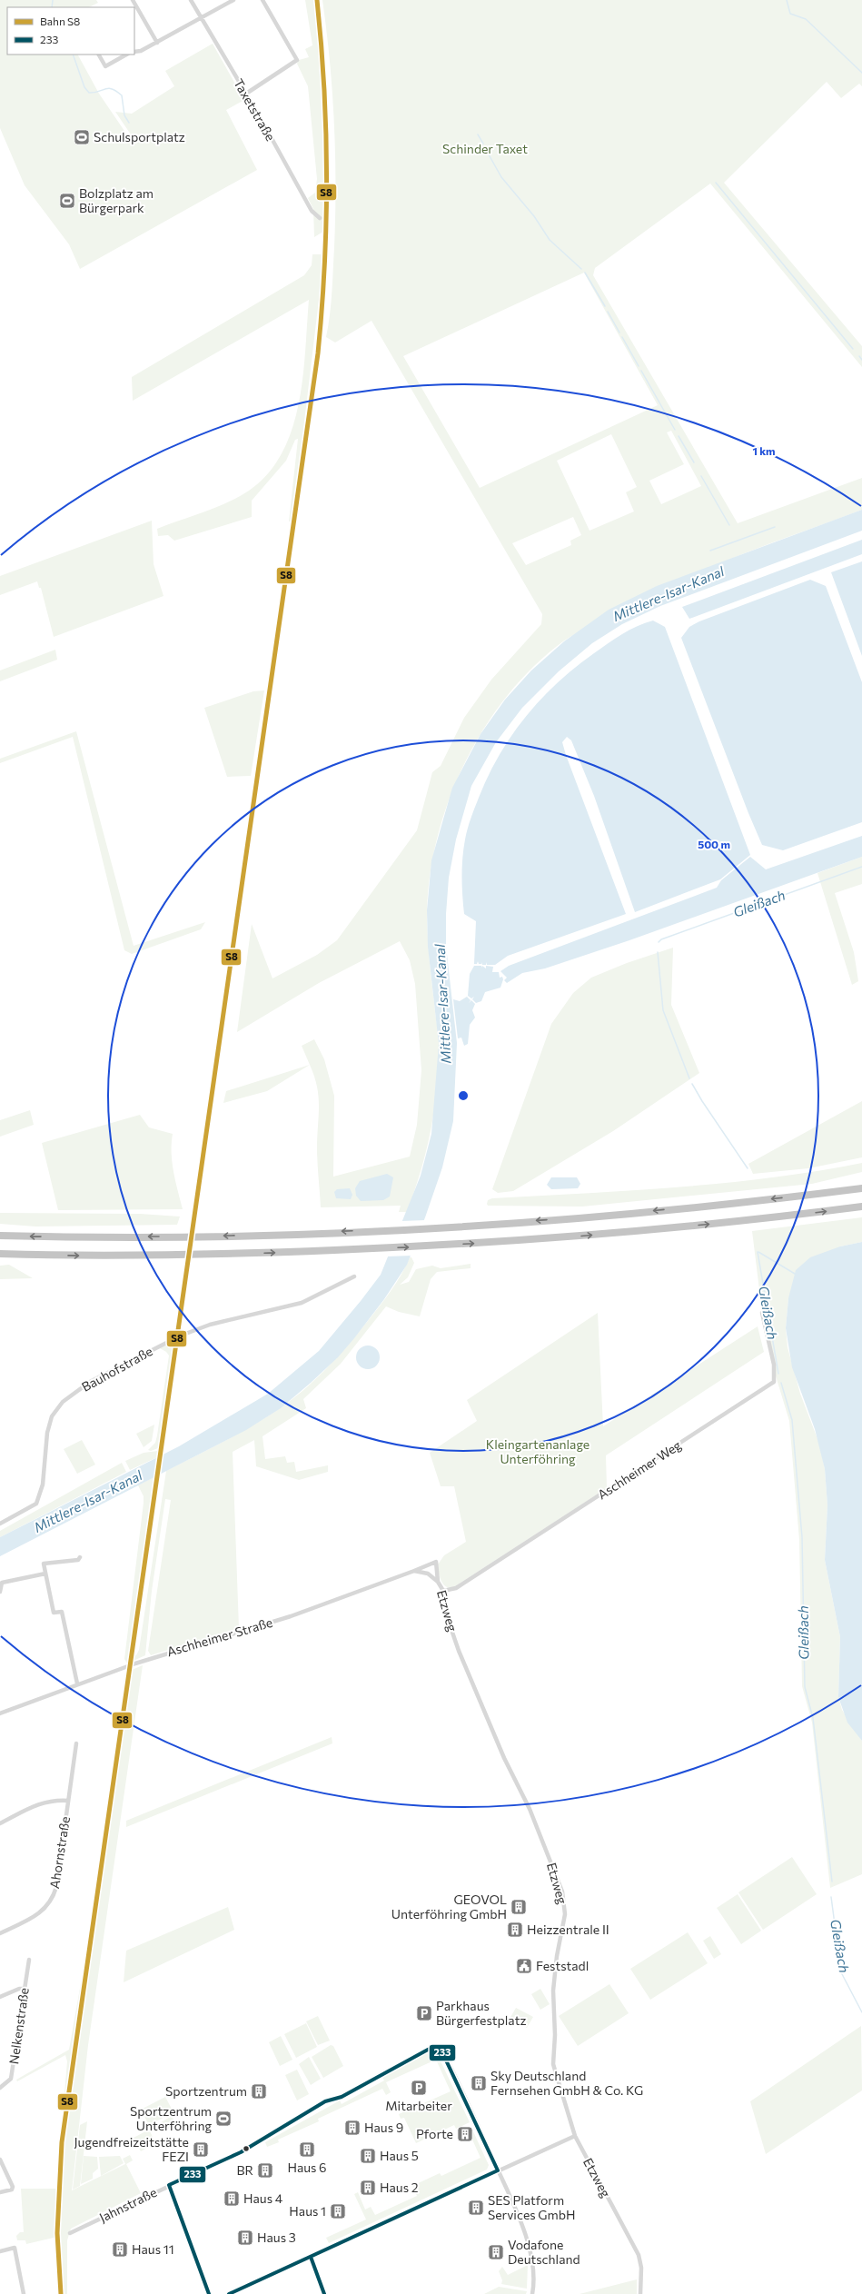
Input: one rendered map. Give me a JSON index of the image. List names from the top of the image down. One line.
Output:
{"streets":{"street":["Taxetstraße","Bauhofstraße","Aschheimer Weg","Etzweg","Aschheimer Straße","Ahornstraße","Nelkenstraße","Jahnstraße"]},"crossings":[["Aschheimer Weg","Etzweg"],["Etzweg","Aschheimer Straße"]],"water":["Mittlere-Isar-Kanal","Gleißach"],"parks":["Schinder Taxet","Kleingartenanlage Unterföhring"],"places":{"sports":["Schulsportplatz","Bolzplatz am Bürgerpark","Sportzentrum Unterföhring"],"building":["GEOVOL Unterföhring GmbH","Heizzentrale II","Sky Deutschland Fernsehen GmbH & Co. KG","Sportzentrum","Haus 9","Pforte","Jugendfreizeitstätte FEZI","Haus 6","Haus 5","BR","Haus 2","Haus 4","SES Platform Services GmbH","Haus 1","Haus 3","Haus 11","Vodafone Deutschland"],"public building":["Feststadl"],"parking":["Parkhaus Bürgerfestplatz","Mitarbeiter"]},"lines":["rail line S8","transit line 233"],"legend":["Bahn S8","233"],"rings":["1 km","500 m"]}
